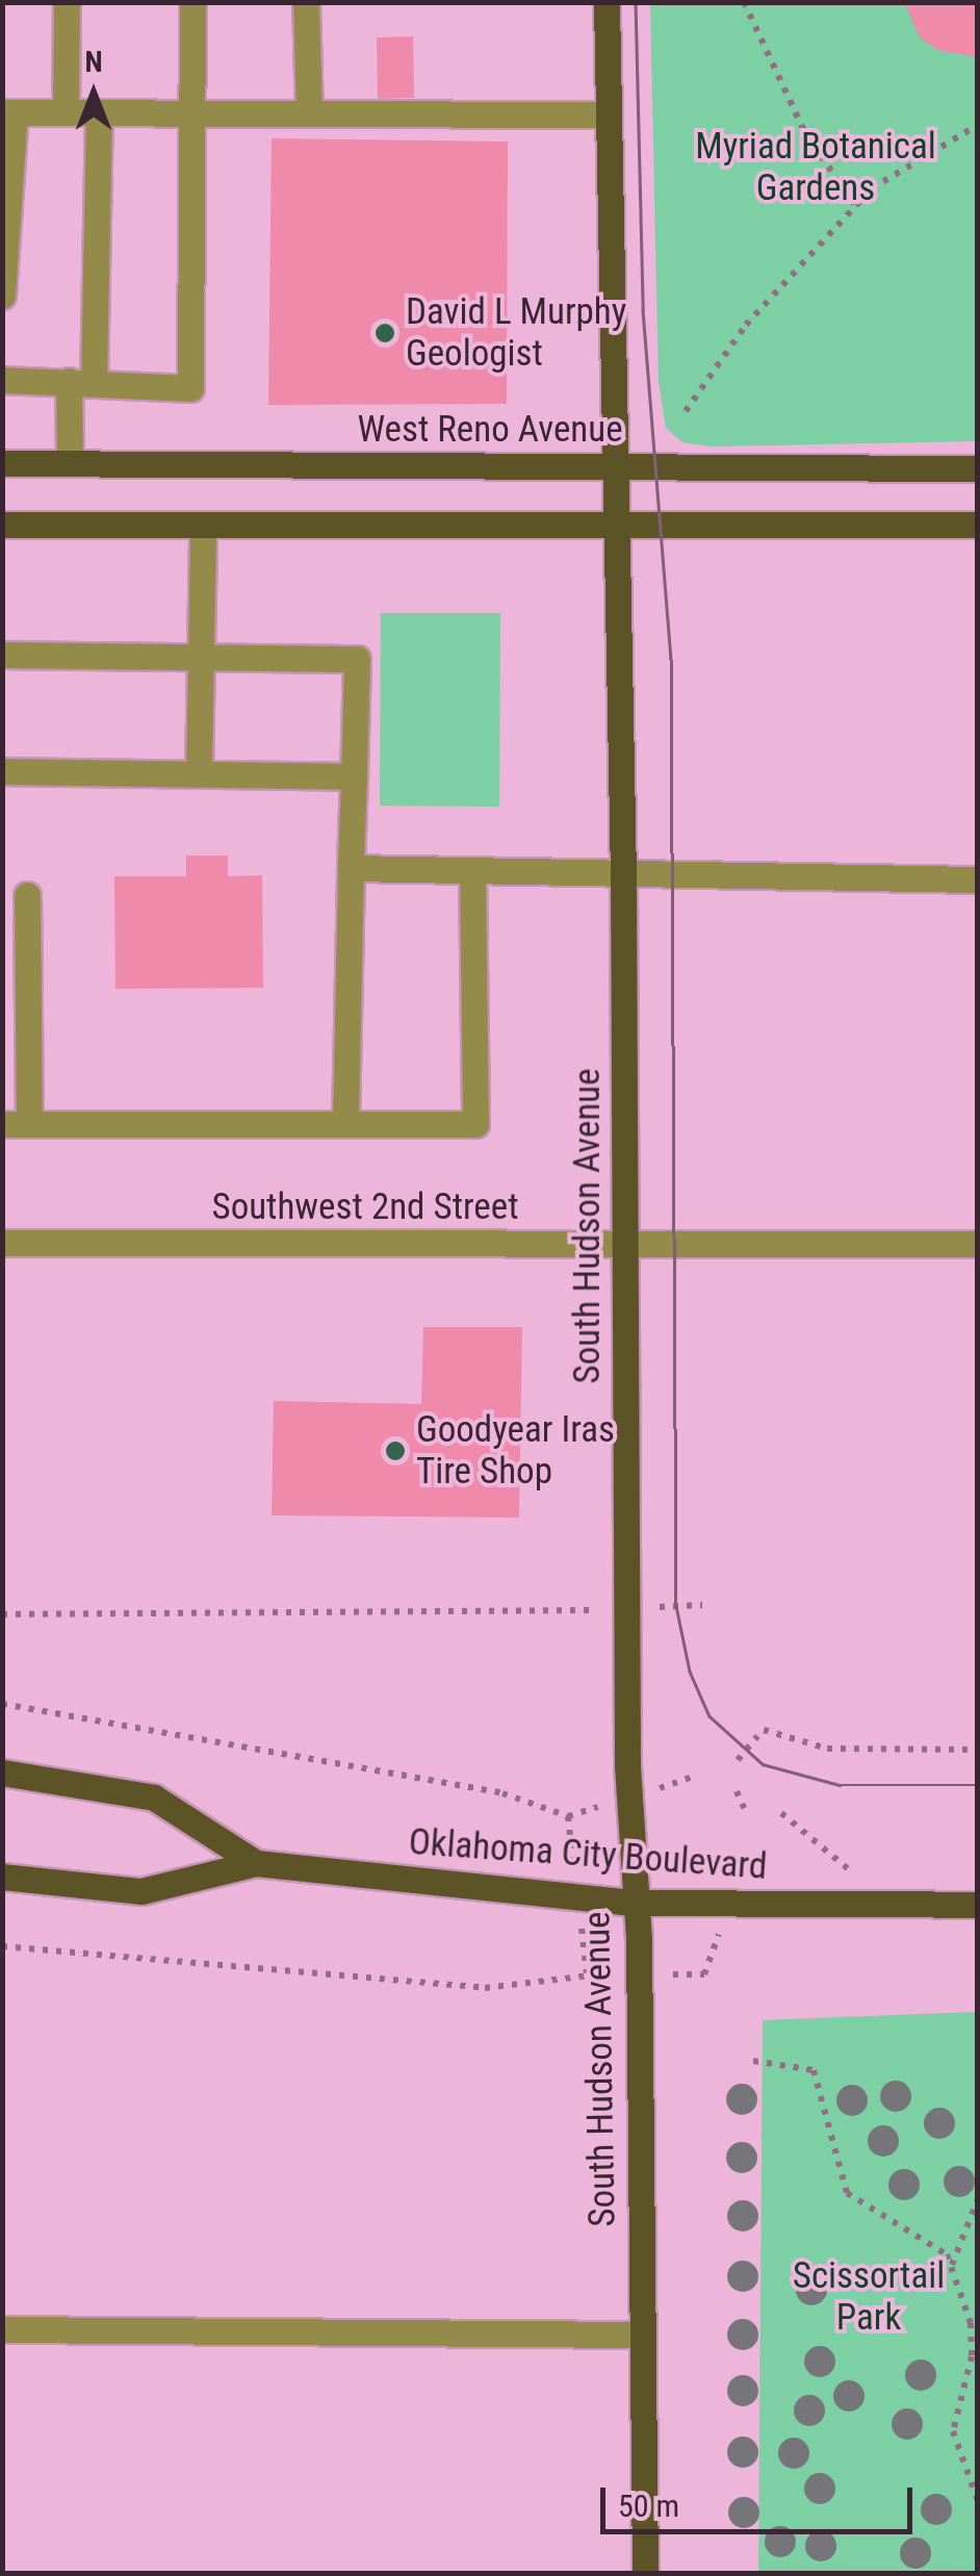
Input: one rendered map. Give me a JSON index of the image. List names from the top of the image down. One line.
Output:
{"streets":{"main road":["West Reno Avenue","South Hudson Avenue","Oklahoma City Boulevard"],"street":["Southwest 2nd Street"]},"crossings":[["West Reno Avenue","South Hudson Avenue"],["Southwest 2nd Street","South Hudson Avenue"],["South Hudson Avenue","Oklahoma City Boulevard"]],"parks":["Myriad Botanical Gardens","Scissortail Park"],"places":["David L Murphy Geologist","Goodyear Iras Tire Shop"],"scale_bar":"50 m","north":"top"}
